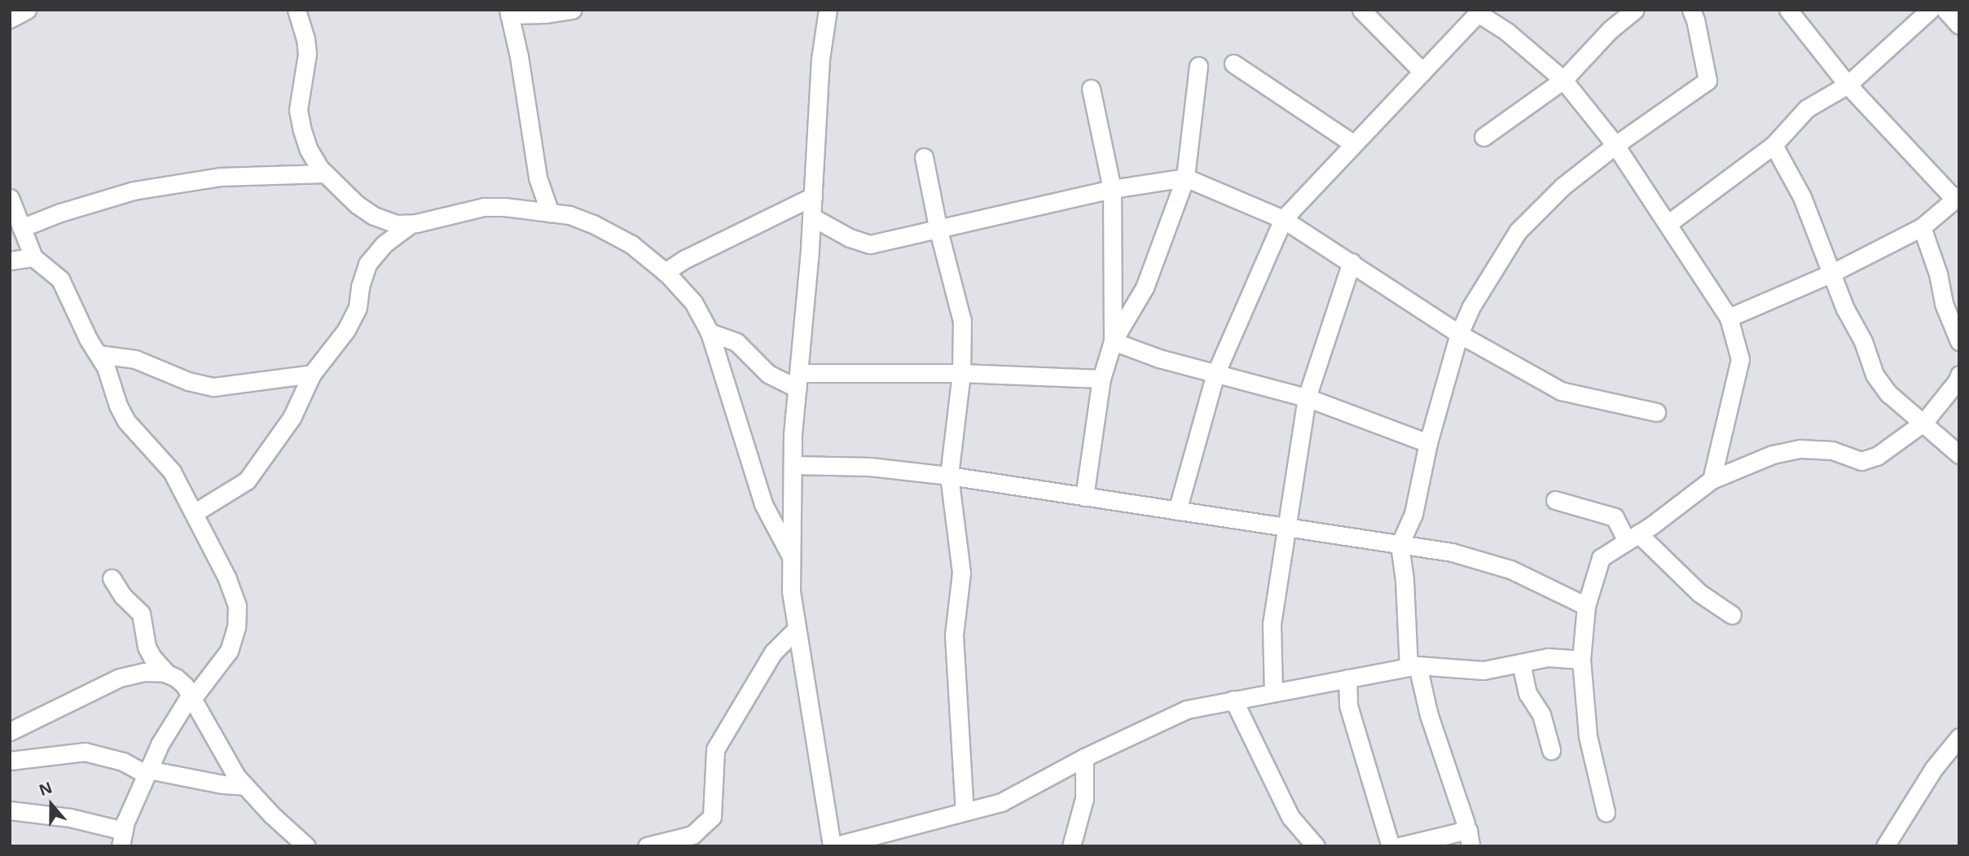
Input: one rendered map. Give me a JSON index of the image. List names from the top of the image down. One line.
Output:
{"north":"top"}
